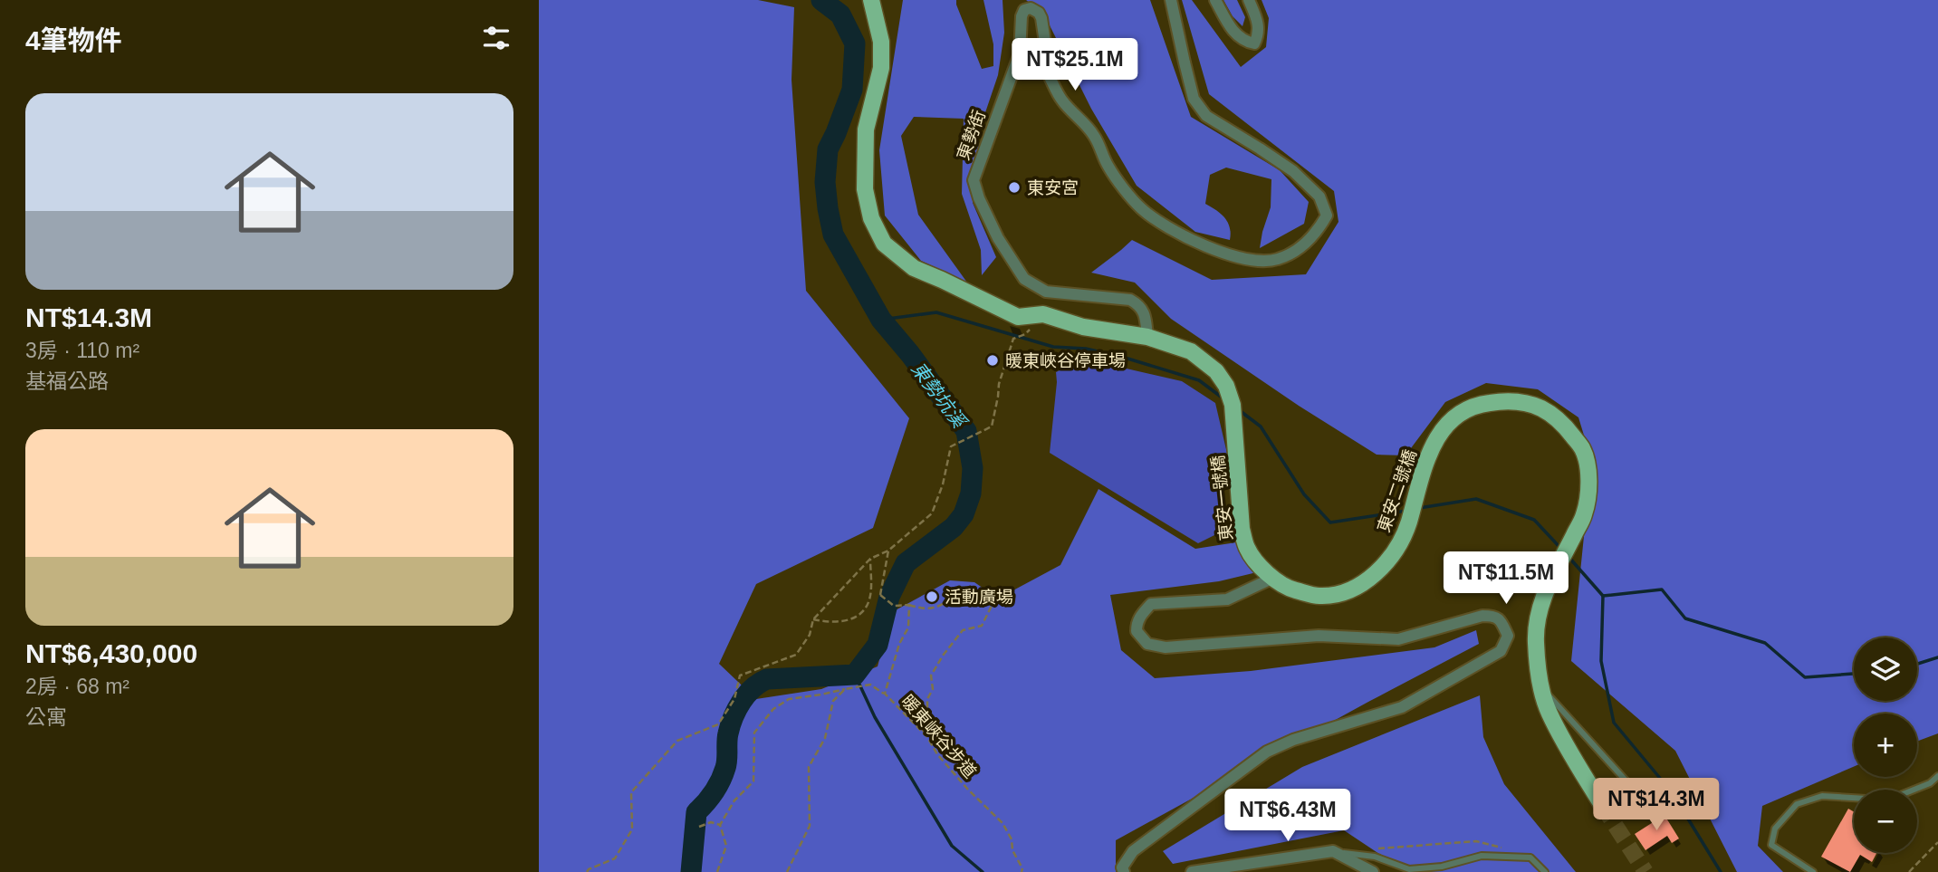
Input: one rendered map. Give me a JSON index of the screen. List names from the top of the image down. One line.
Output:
{"streets":{"main road":["東安二號橋","東安一號橋"],"street":["東勢街"],"path":["暖東峽谷步道"]},"crossings":[["東勢街","東安一號橋"],["東安二號橋","東安一號橋"]],"water":["東勢坑溪"],"places":["東安宮","暖東峽谷停車場","活動廣場"],"page":{"heading":"4筆物件","price":["NT$25.1M","NT$11.5M","NT$14.3M","NT$6.43M"],"list":[{"name":"NT$14.3M","note":"3房 · 110 m² · 基福公路"},{"name":"NT$6,430,000","note":"2房 · 68 m² · 公寓"}],"map_buttons":["+","−"]}}
